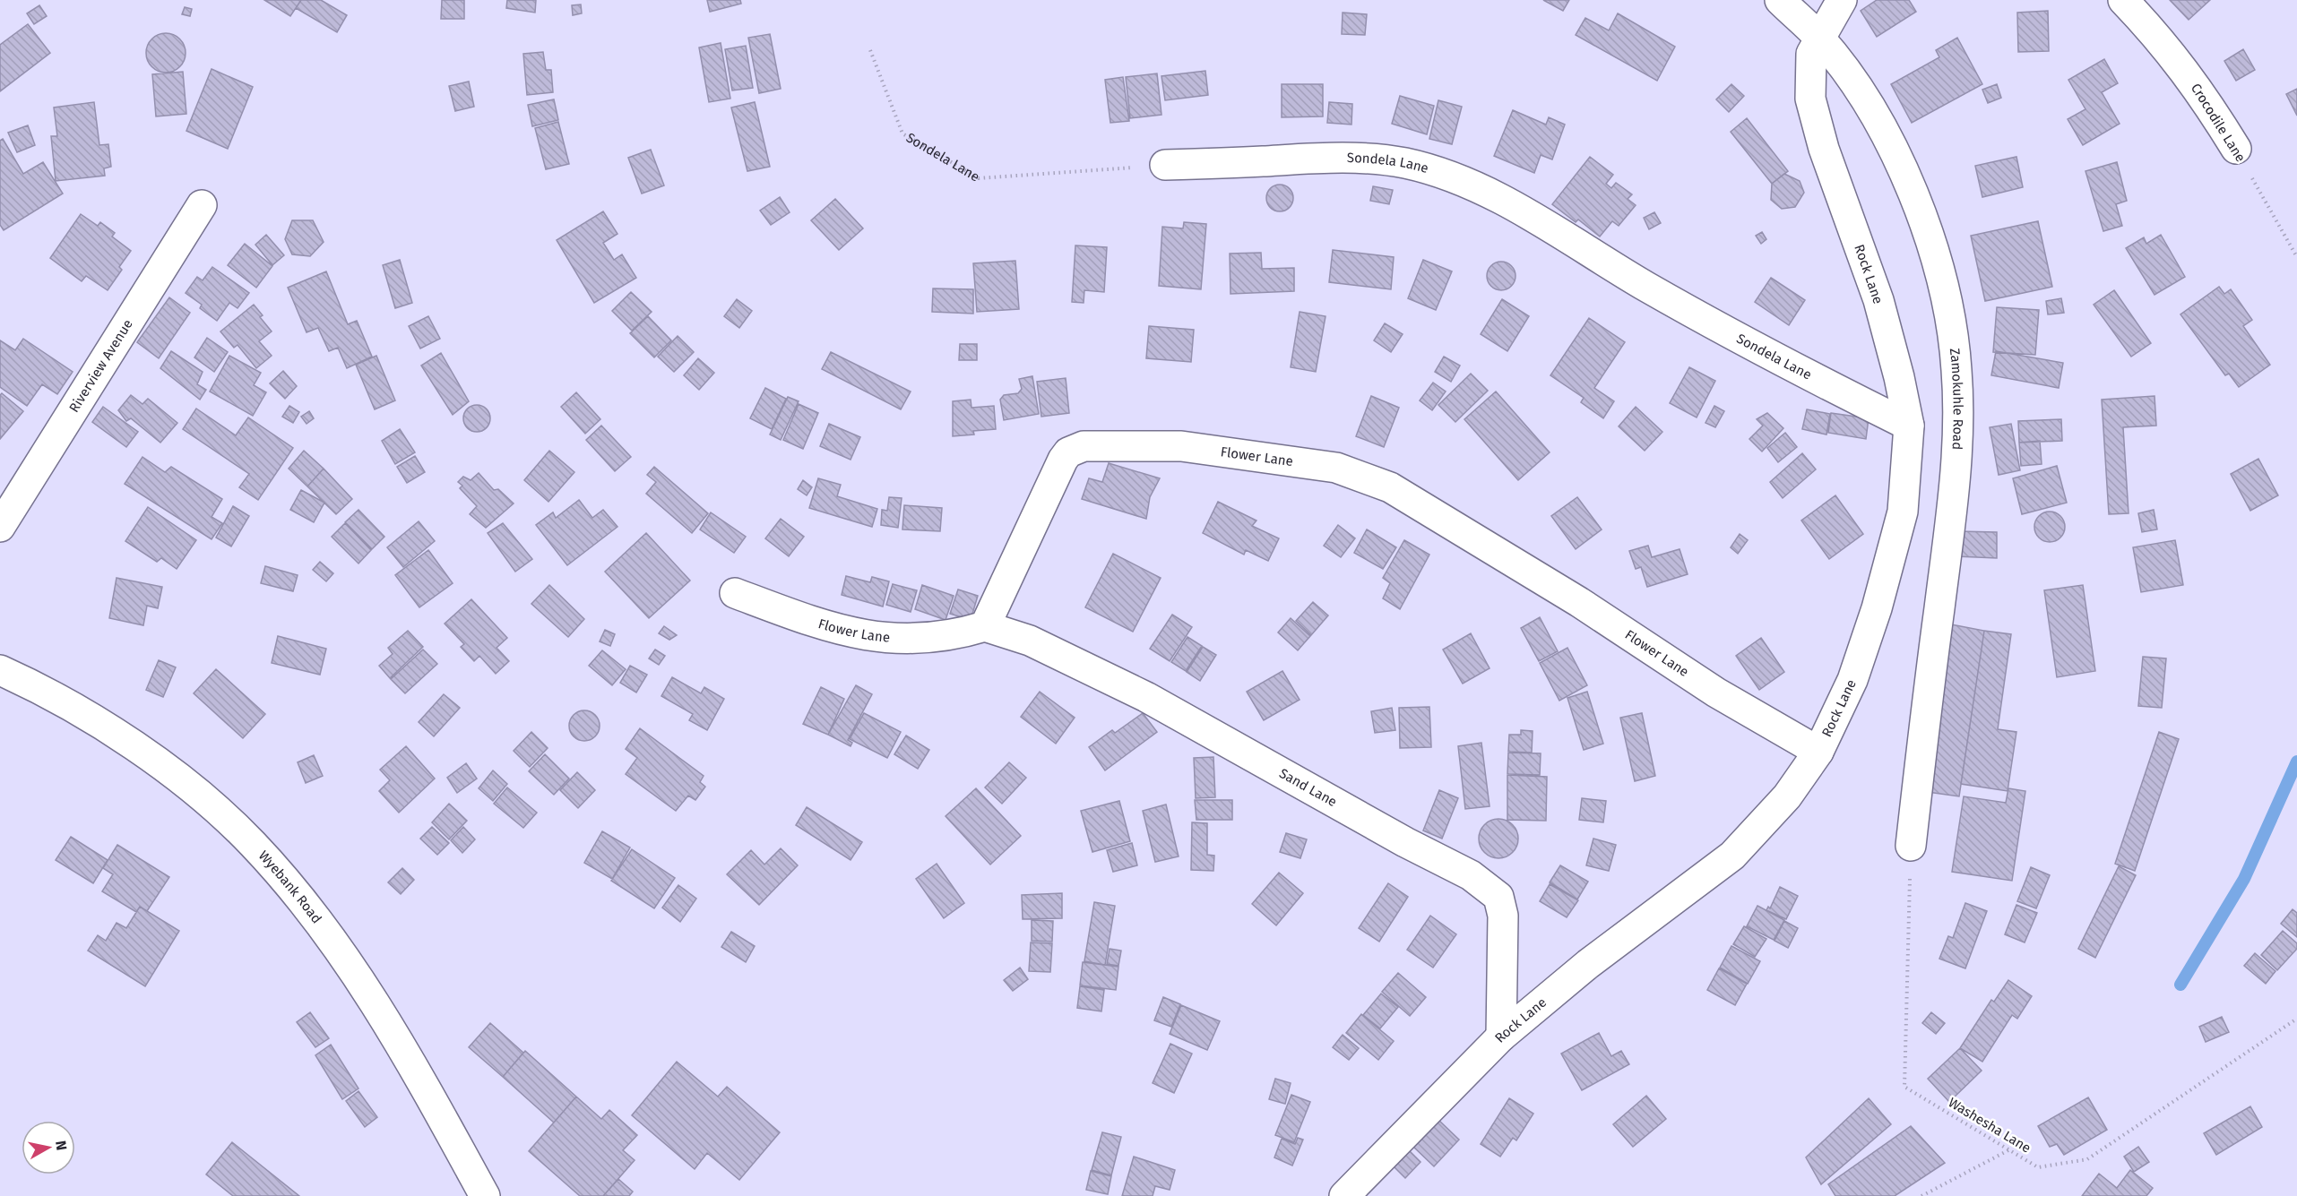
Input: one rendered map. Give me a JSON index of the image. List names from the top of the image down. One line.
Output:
{"streets":{"street":["Crocodile Lane","Sondela Lane","Rock Lane","Riverview Avenue","Zamokuhle Road","Flower Lane","Sand Lane","Wyebank Road"],"path":["Washesha Lane"]},"crossings":[["Sondela Lane","Rock Lane"],["Rock Lane","Zamokuhle Road"],["Rock Lane","Flower Lane"],["Rock Lane","Sand Lane"],["Zamokuhle Road","Washesha Lane"],["Flower Lane","Sand Lane"]],"north":"right"}
